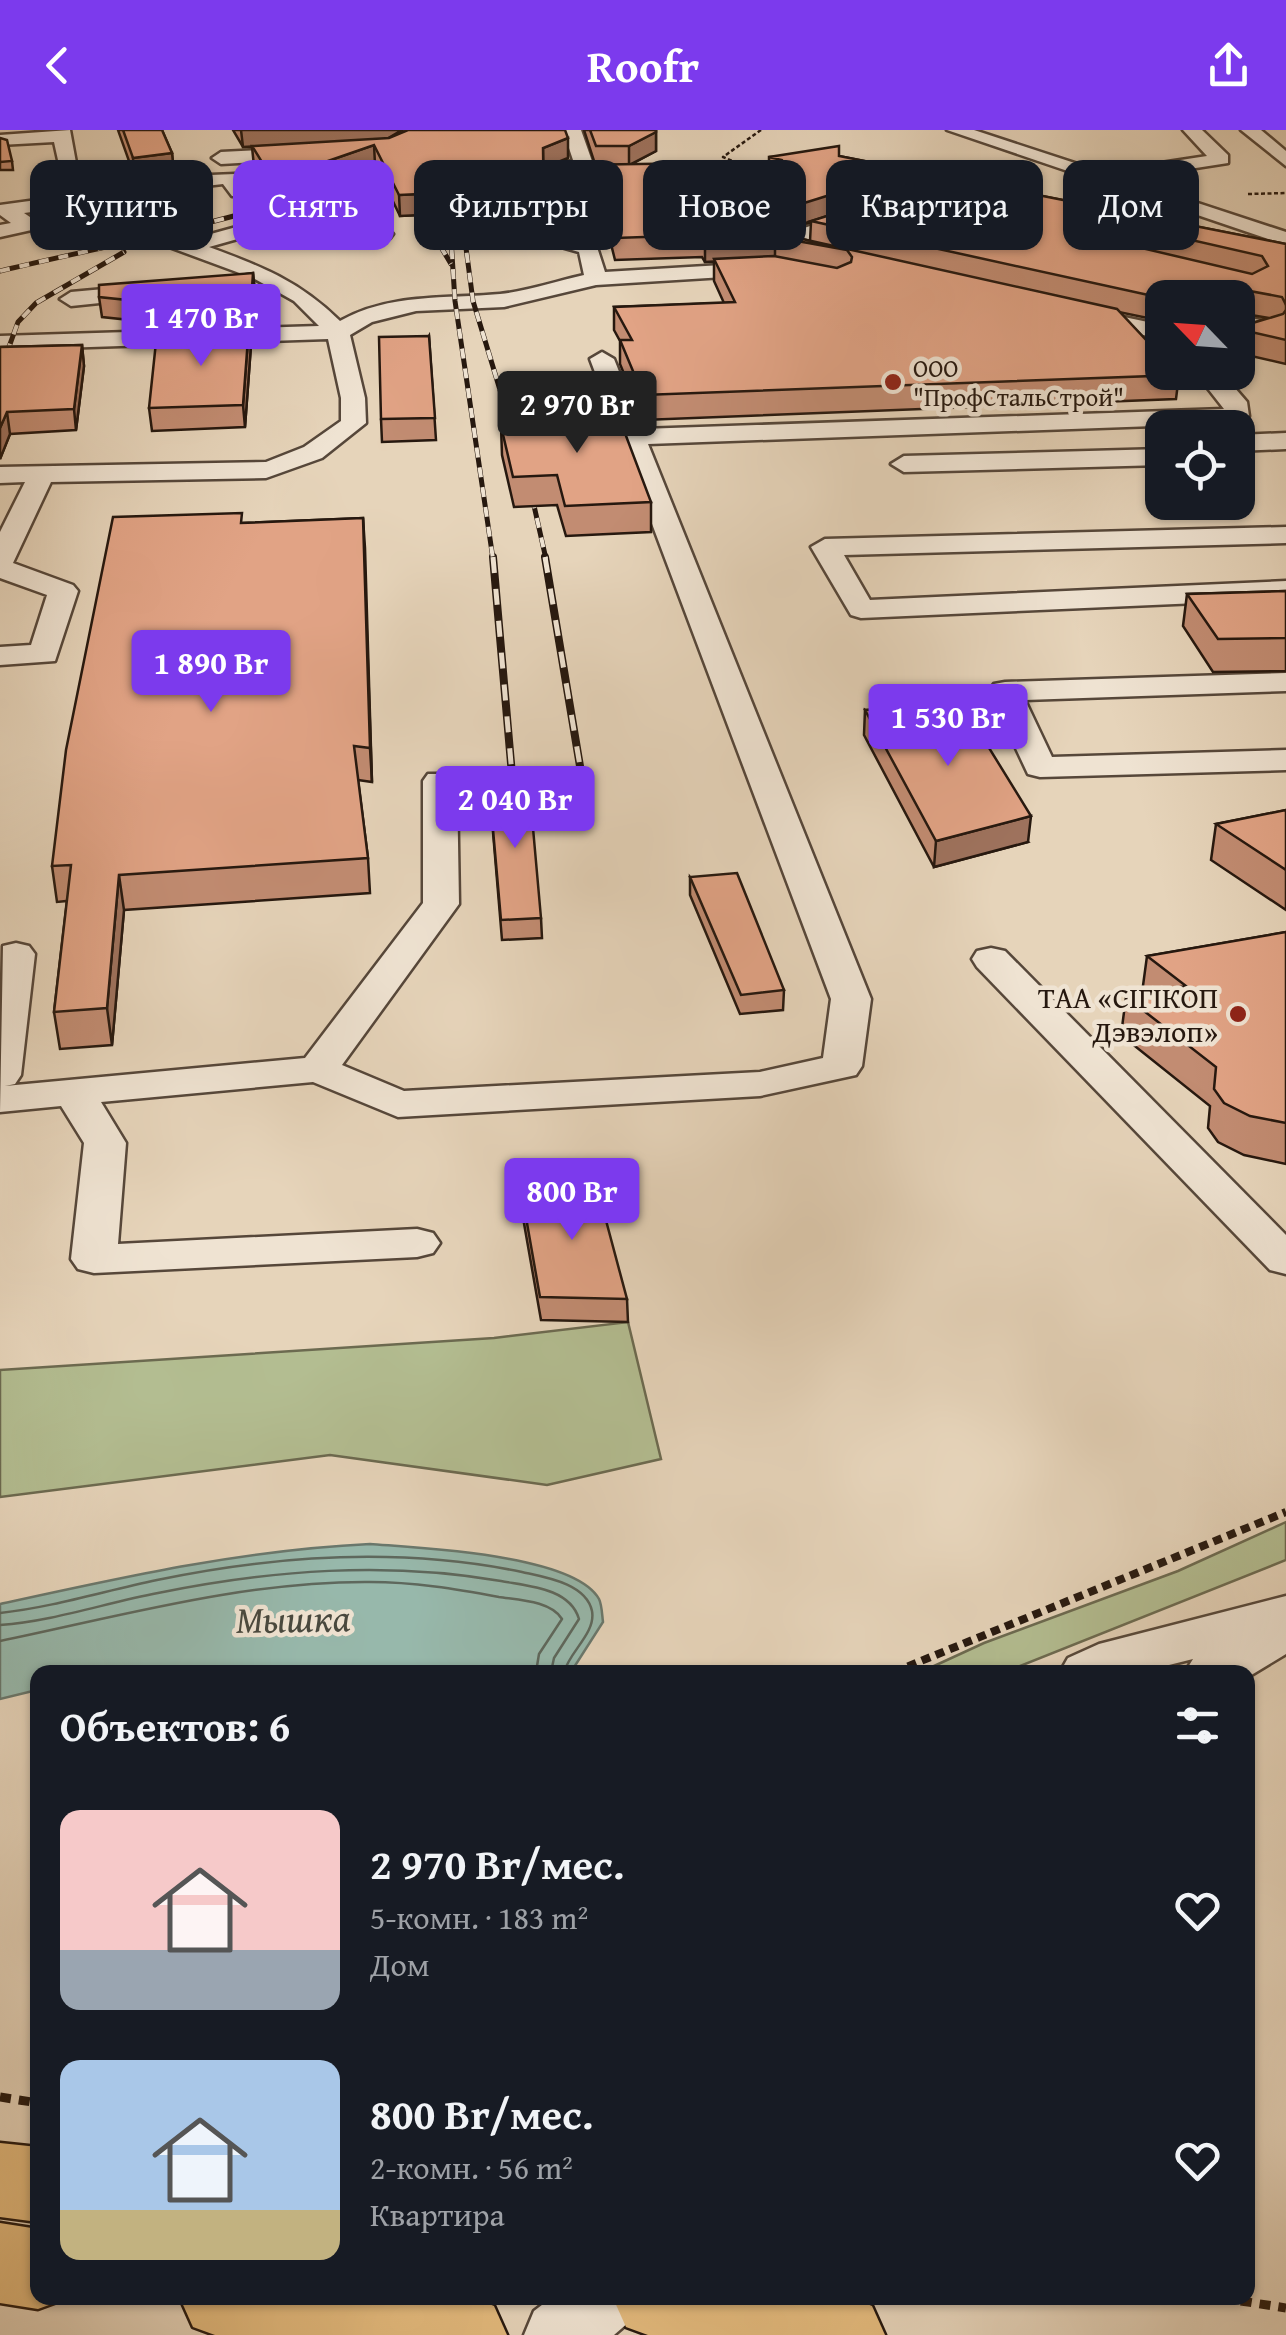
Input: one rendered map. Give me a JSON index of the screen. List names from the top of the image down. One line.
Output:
{"water":["Мышка"],"places":["ООО \"ПрофСтальСтрой\"","ТАА «СІГІКОП Дэвэлоп»"],"north":"top left","page":{"header":"Roofr","chip":["Купить","Снять","Фильтры","Новое","Квартира","Дом"],"price":["1 470 Br","2 970 Br","1 890 Br","1 530 Br","2 040 Br","800 Br"],"heading":"Объектов: 6","list":[{"name":"2 970 Br/мес.","note":"5-комн. · 183 m² · Дом"},{"name":"800 Br/мес.","note":"2-комн. · 56 m² · Квартира"}]}}
